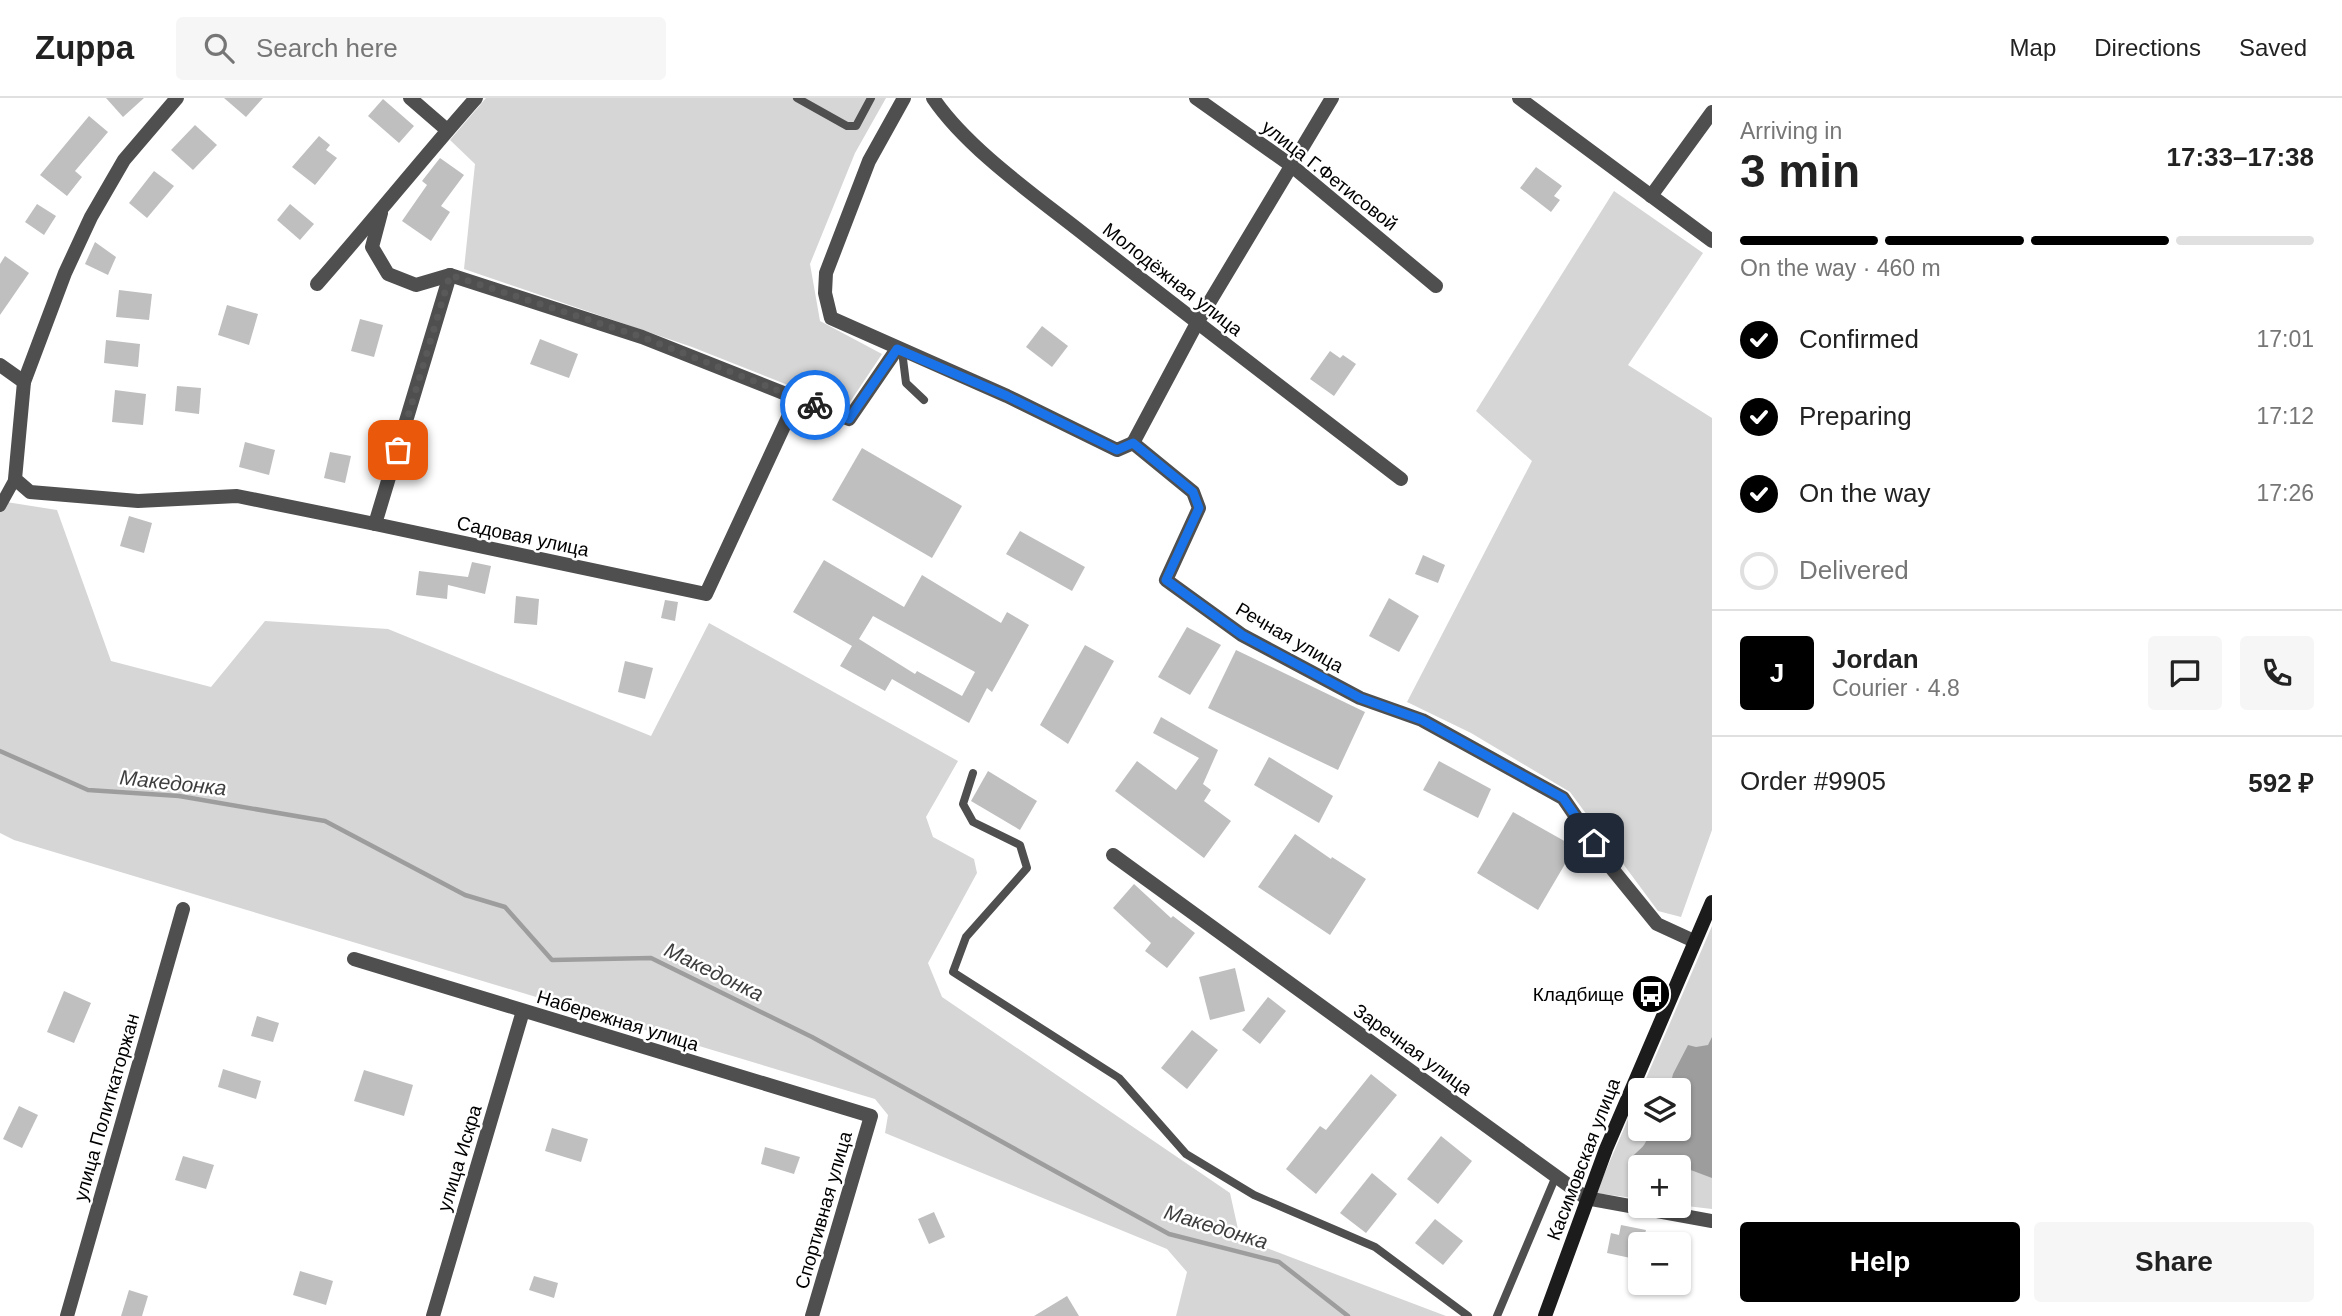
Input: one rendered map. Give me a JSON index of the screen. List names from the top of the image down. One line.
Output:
{"streets":{"main road":["Касимовская улица"],"street":["улица Г.Фетисовой","Молодёжная улица","Садовая улица","Речная улица","Набережная улица","Заречная улица","улица Политкаторжан","улица Искра","Спортивная улица"]},"crossings":[["Речная улица","Касимовская улица"],["Набережная улица","улица Искра"],["Набережная улица","Спортивная улица"],["Заречная улица","Касимовская улица"]],"water":["Македонка"],"places":{"bus stop":["Кладбище"]},"page":{"header":"Zuppa","search":"Search here","nav":["Map","Directions","Saved"],"heading":["3 min","Arriving in","17:33–17:38"],"panel":["Jordan","Courier · 4.8","Order #9905","592 ₽"],"bar":"On the way · 460 m","list":[["Confirmed","17:01"],["Preparing","17:12"],["On the way","17:26"],"Delivered"],"round":"J","map_buttons":["+","−"],"buttons":["Help","Share"]}}
